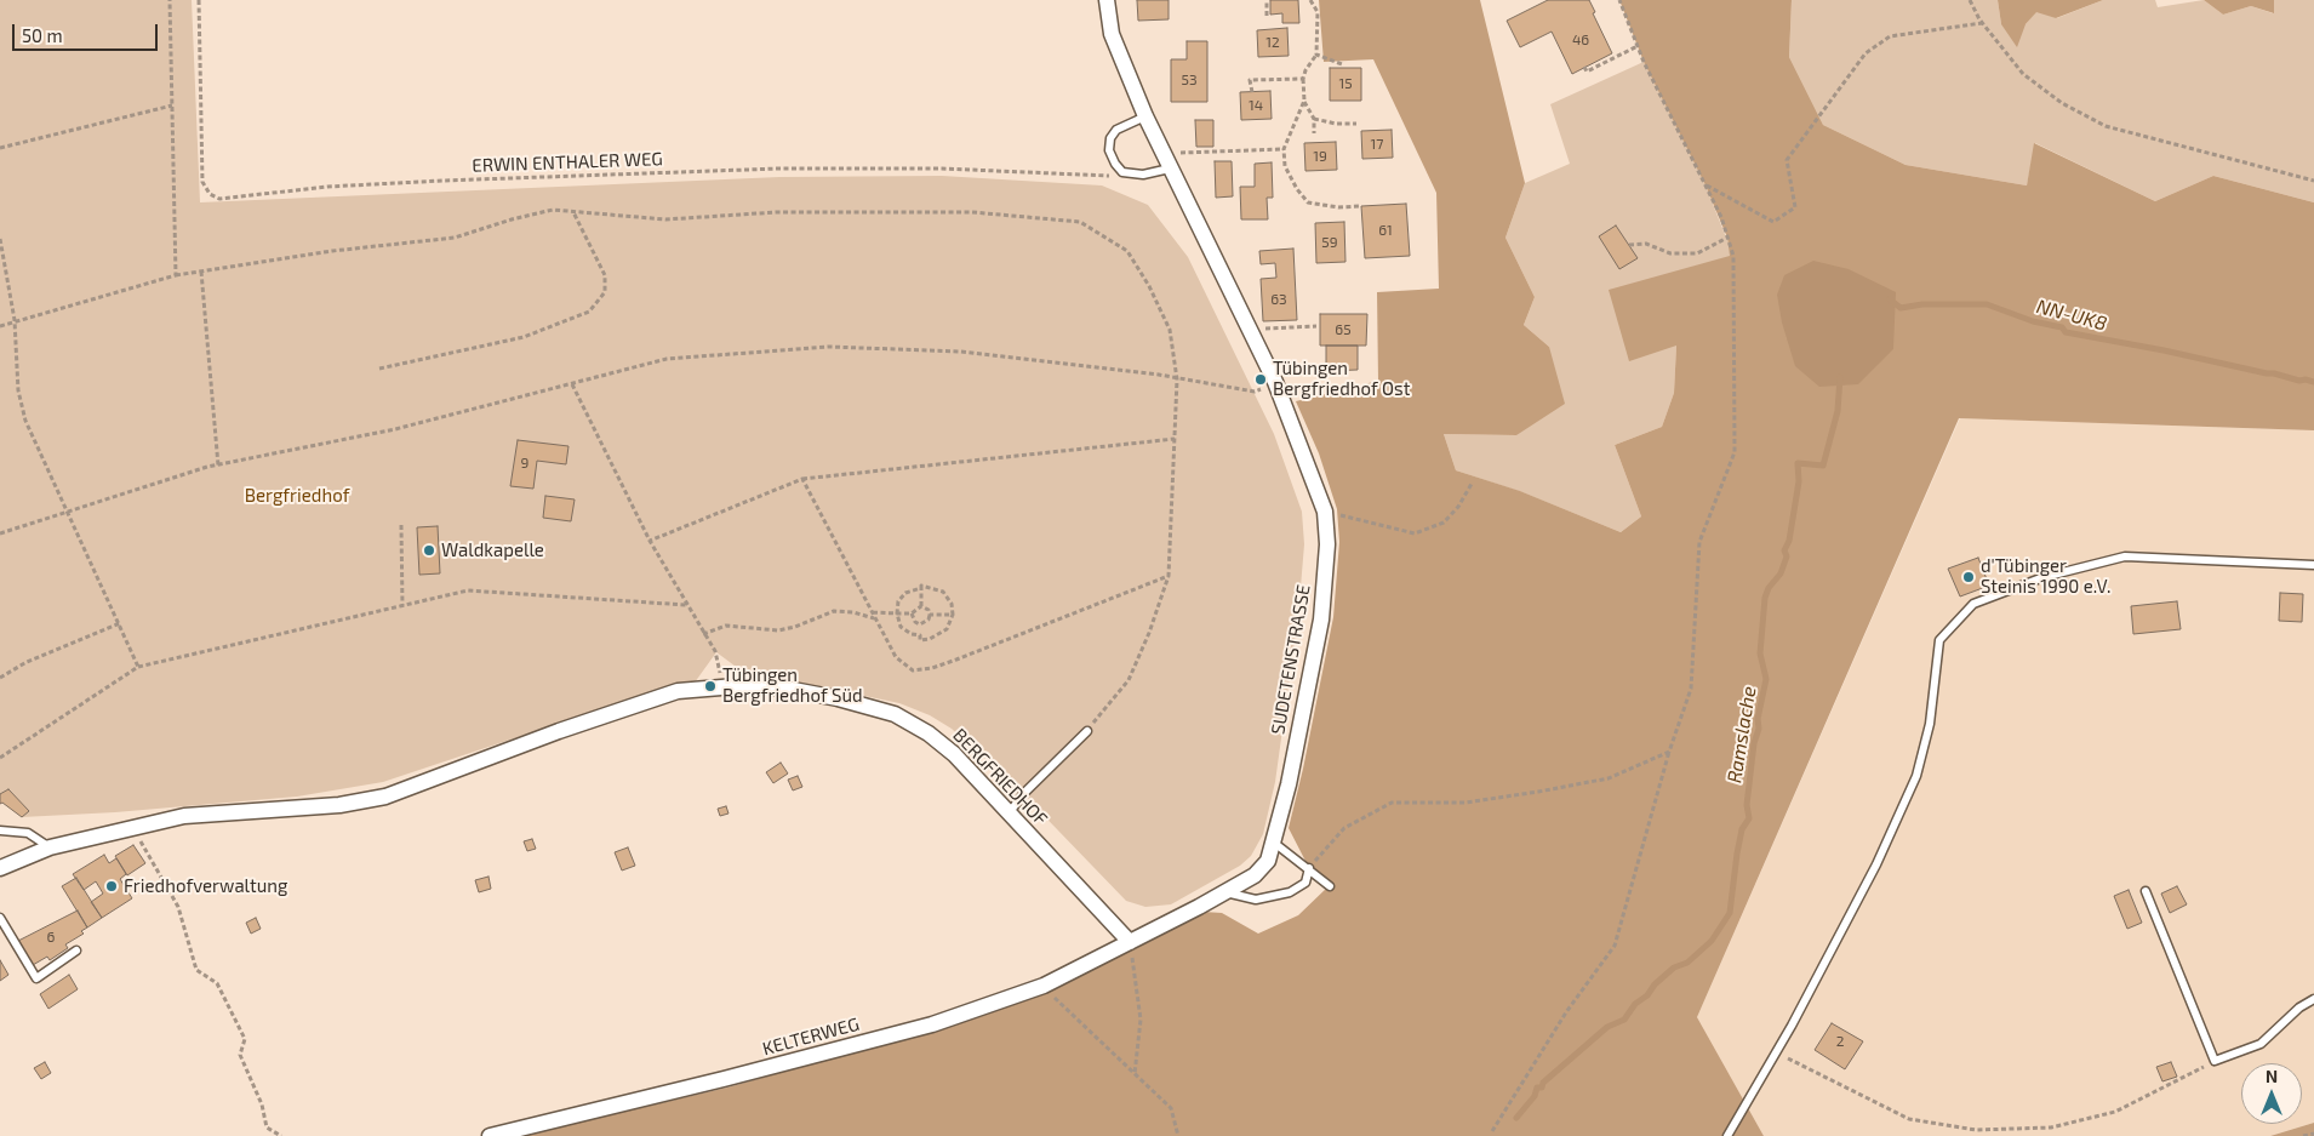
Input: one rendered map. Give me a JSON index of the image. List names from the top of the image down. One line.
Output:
{"streets":{"street":["SUDETENSTRASSE","BERGFRIEDHOF","KELTERWEG"],"path":["ERWIN ENTHALER WEG"]},"crossings":[["SUDETENSTRASSE","BERGFRIEDHOF"],["SUDETENSTRASSE","KELTERWEG"],["BERGFRIEDHOF","KELTERWEG"]],"water":["NN-UK8","Ramslache"],"parks":["Bergfriedhof"],"places":["Tübingen Bergfriedhof Ost","Waldkapelle","d'Tübinger Steinis 1990 e.V.","Tübingen Bergfriedhof Süd","Friedhofverwaltung"],"house_numbers":["46","12","53","15","14","17","19","61","59","63","65","9","6","2"],"scale_bar":"50 m","north":"top"}
